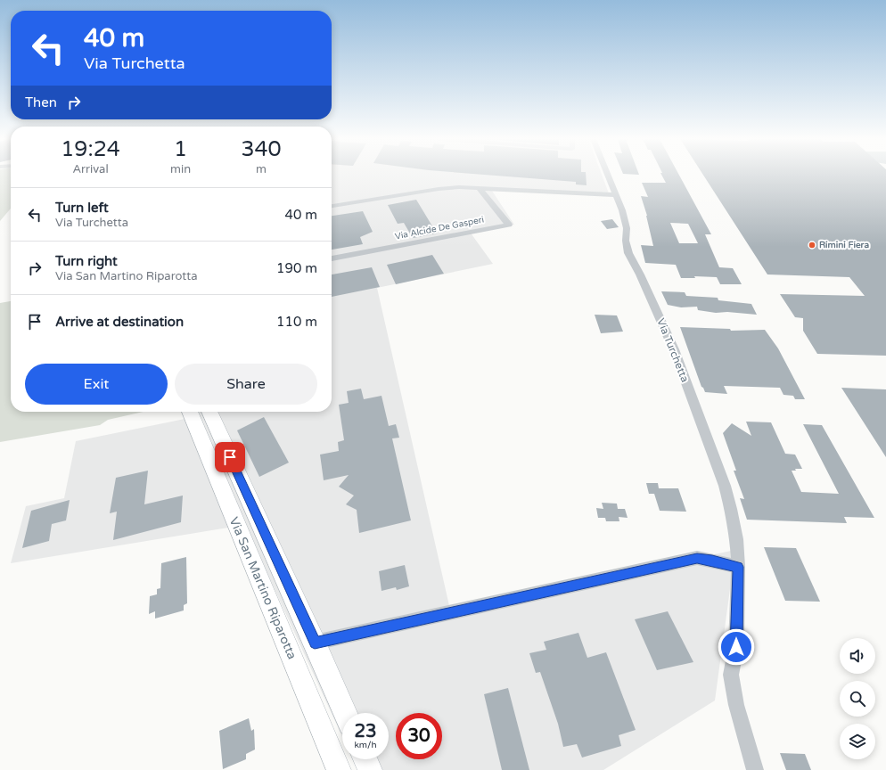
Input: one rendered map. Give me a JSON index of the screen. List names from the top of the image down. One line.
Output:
{"streets":{"street":["Via Alcide De Gasperi","Via Turchetta","Via San Martino Riparotta"]},"places":["Rimini Fiera"],"page":{"turn":["40 m","Via Turchetta"],"then":"Then","eta":["19:24","Arrival","1","min","340","m"],"list":[{"name":"Turn left","note":"Via Turchetta","value":"40 m"},{"name":"Turn right","note":"Via San Martino Riparotta","value":"190 m"},{"name":"Arrive at destination","value":"110 m"}],"buttons":["Exit","Share"],"speed":"23 km/h","limit":"30"}}
